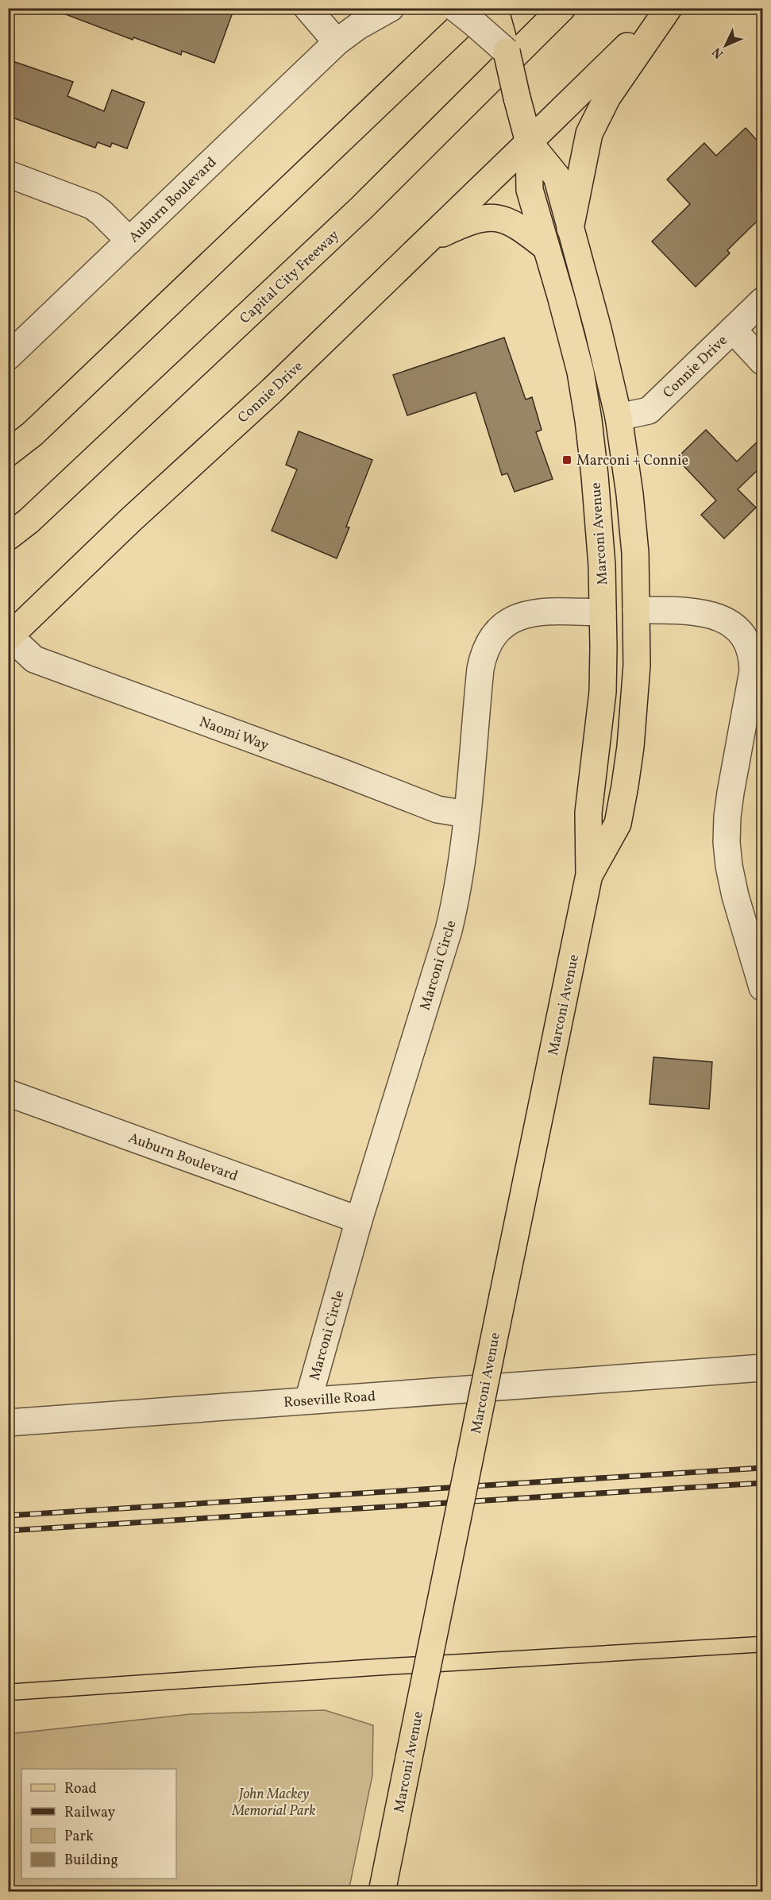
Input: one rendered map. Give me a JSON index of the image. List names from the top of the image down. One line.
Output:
{"streets":{"main road":["Capital City Freeway","Connie Drive","Marconi Avenue"],"street":["Auburn Boulevard","Naomi Way","Marconi Circle","Roseville Road"]},"crossings":[["Auburn Boulevard","Marconi Circle"],["Connie Drive","Marconi Avenue"],["Connie Drive","Naomi Way"],["Marconi Avenue","Marconi Circle"],["Naomi Way","Marconi Circle"],["Marconi Circle","Roseville Road"]],"parks":["John Mackey Memorial Park"],"places":{"transit":["Marconi + Connie"]},"legend":["Road","Railway","Park","Building"],"north":"bottom left"}
